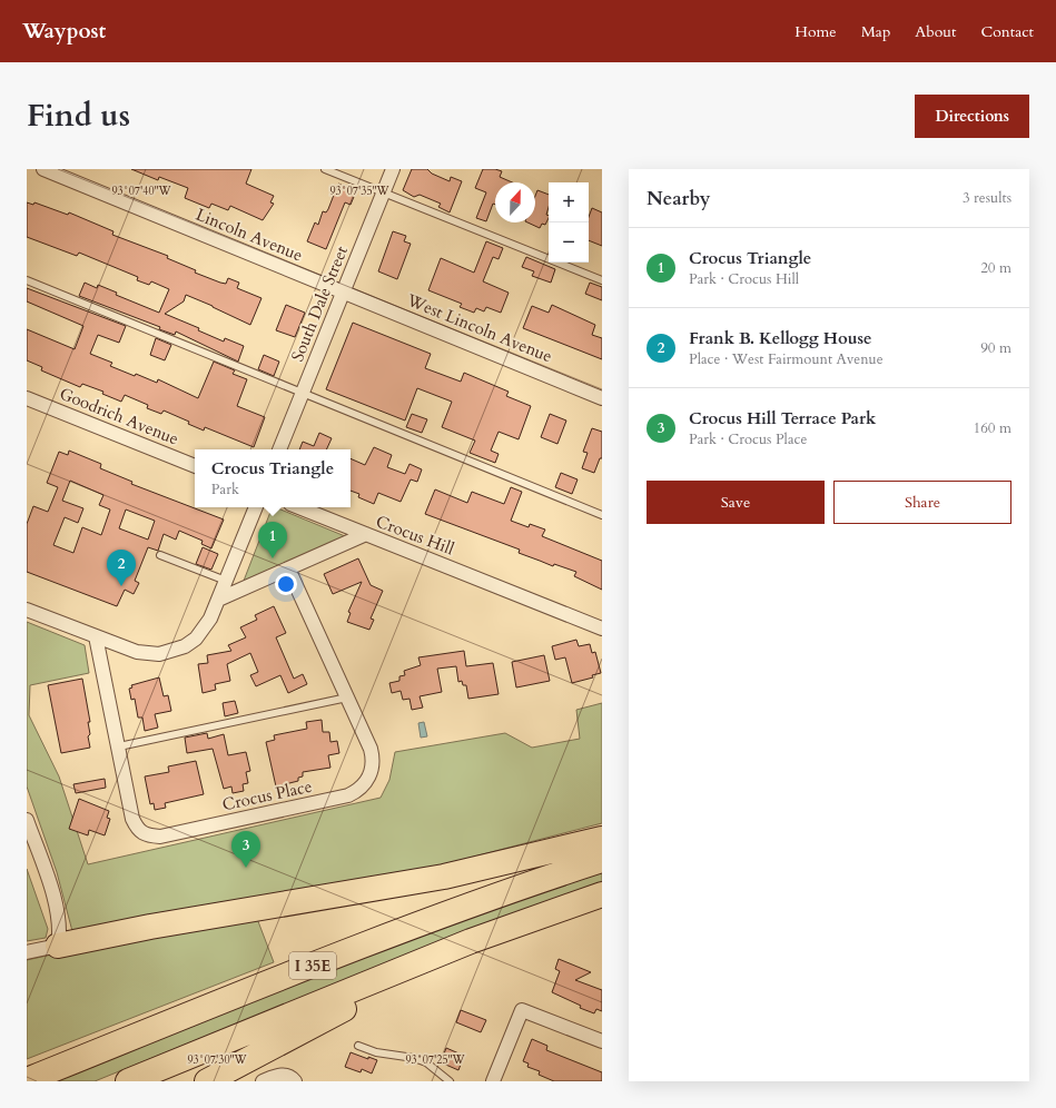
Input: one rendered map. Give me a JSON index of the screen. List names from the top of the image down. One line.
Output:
{"streets":{"highway":["I 35E"],"street":["Lincoln Avenue","South Dale Street","West Lincoln Avenue","Goodrich Avenue","Crocus Hill","Crocus Place"]},"crossings":[["Lincoln Avenue","South Dale Street"],["Lincoln Avenue","West Lincoln Avenue"],["South Dale Street","West Lincoln Avenue"],["Crocus Hill","Crocus Place"]],"north":"top","page":{"header":"Waypost","nav":["Home","Map","About","Contact"],"title":"Find us","buttons":["Directions",["Save","Share"]],"heading":["Nearby","3 results"],"map_buttons":["+","−"],"list":[{"mark":"1","name":"Crocus Triangle","note":"Park · Crocus Hill","value":"20 m"},{"mark":"2","name":"Frank B. Kellogg House","note":"Place · West Fairmount Avenue","value":"90 m"},{"mark":"3","name":"Crocus Hill Terrace Park","note":"Park · Crocus Place","value":"160 m"}],"popup":["Crocus Triangle","Park"],"pins":["1","2","3"]},"coordinates":["93°07'40\"W","93°07'35\"W","93°07'30\"W","93°07'25\"W"]}
